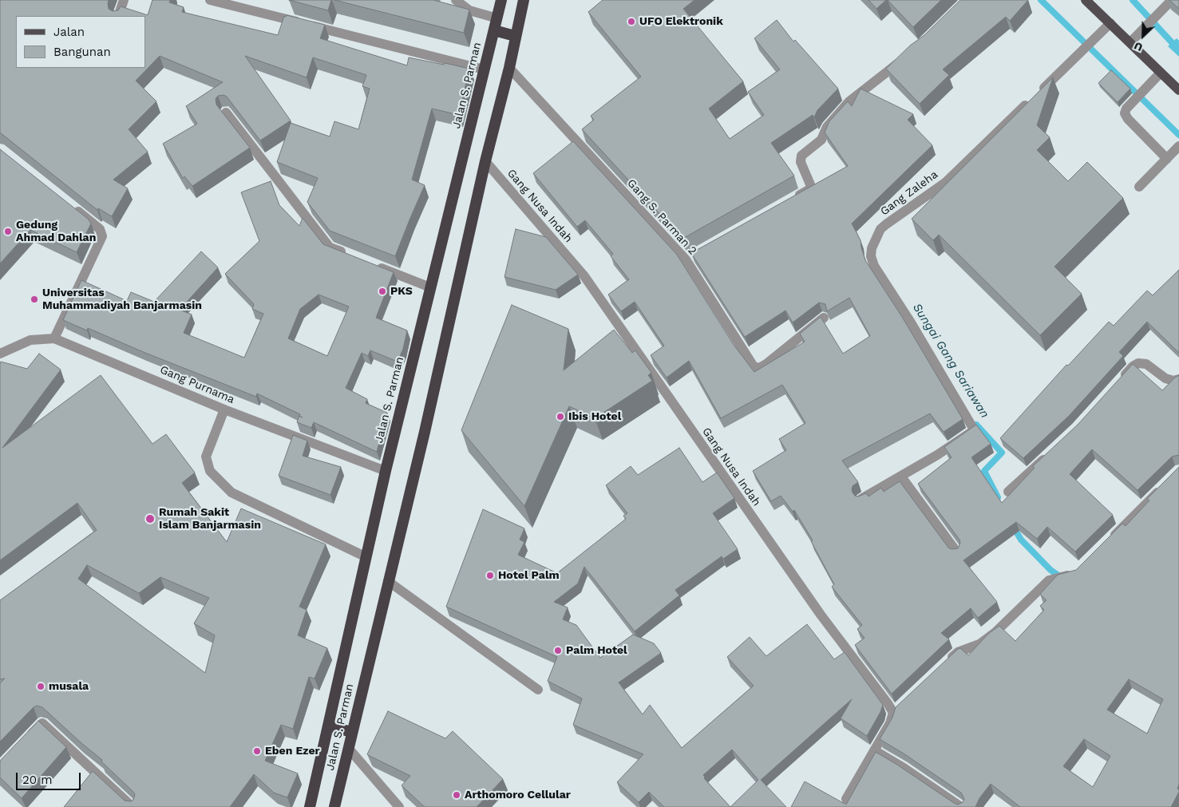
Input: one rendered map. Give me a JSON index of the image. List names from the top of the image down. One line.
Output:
{"streets":{"highway":["Jalan S. Parman"],"street":["Gang Zaleha","Gang Nusa Indah","Gang S. Parman 2","Gang Purnama"]},"crossings":[["Jalan S. Parman","Gang Nusa Indah"],["Jalan S. Parman","Gang S. Parman 2"],["Jalan S. Parman","Gang Purnama"]],"water":["Sungai Gang Sariawan"],"places":["UFO Elektronik","Gedung Ahmad Dahlan","PKS","Universitas Muhammadiyah Banjarmasin","Ibis Hotel","Rumah Sakit Islam Banjarmasin","Hotel Palm","Palm Hotel","musala","Eben Ezer","Arthomoro Cellular"],"legend":["Jalan","Bangunan"],"scale_bar":"20 m","north":"bottom left"}
